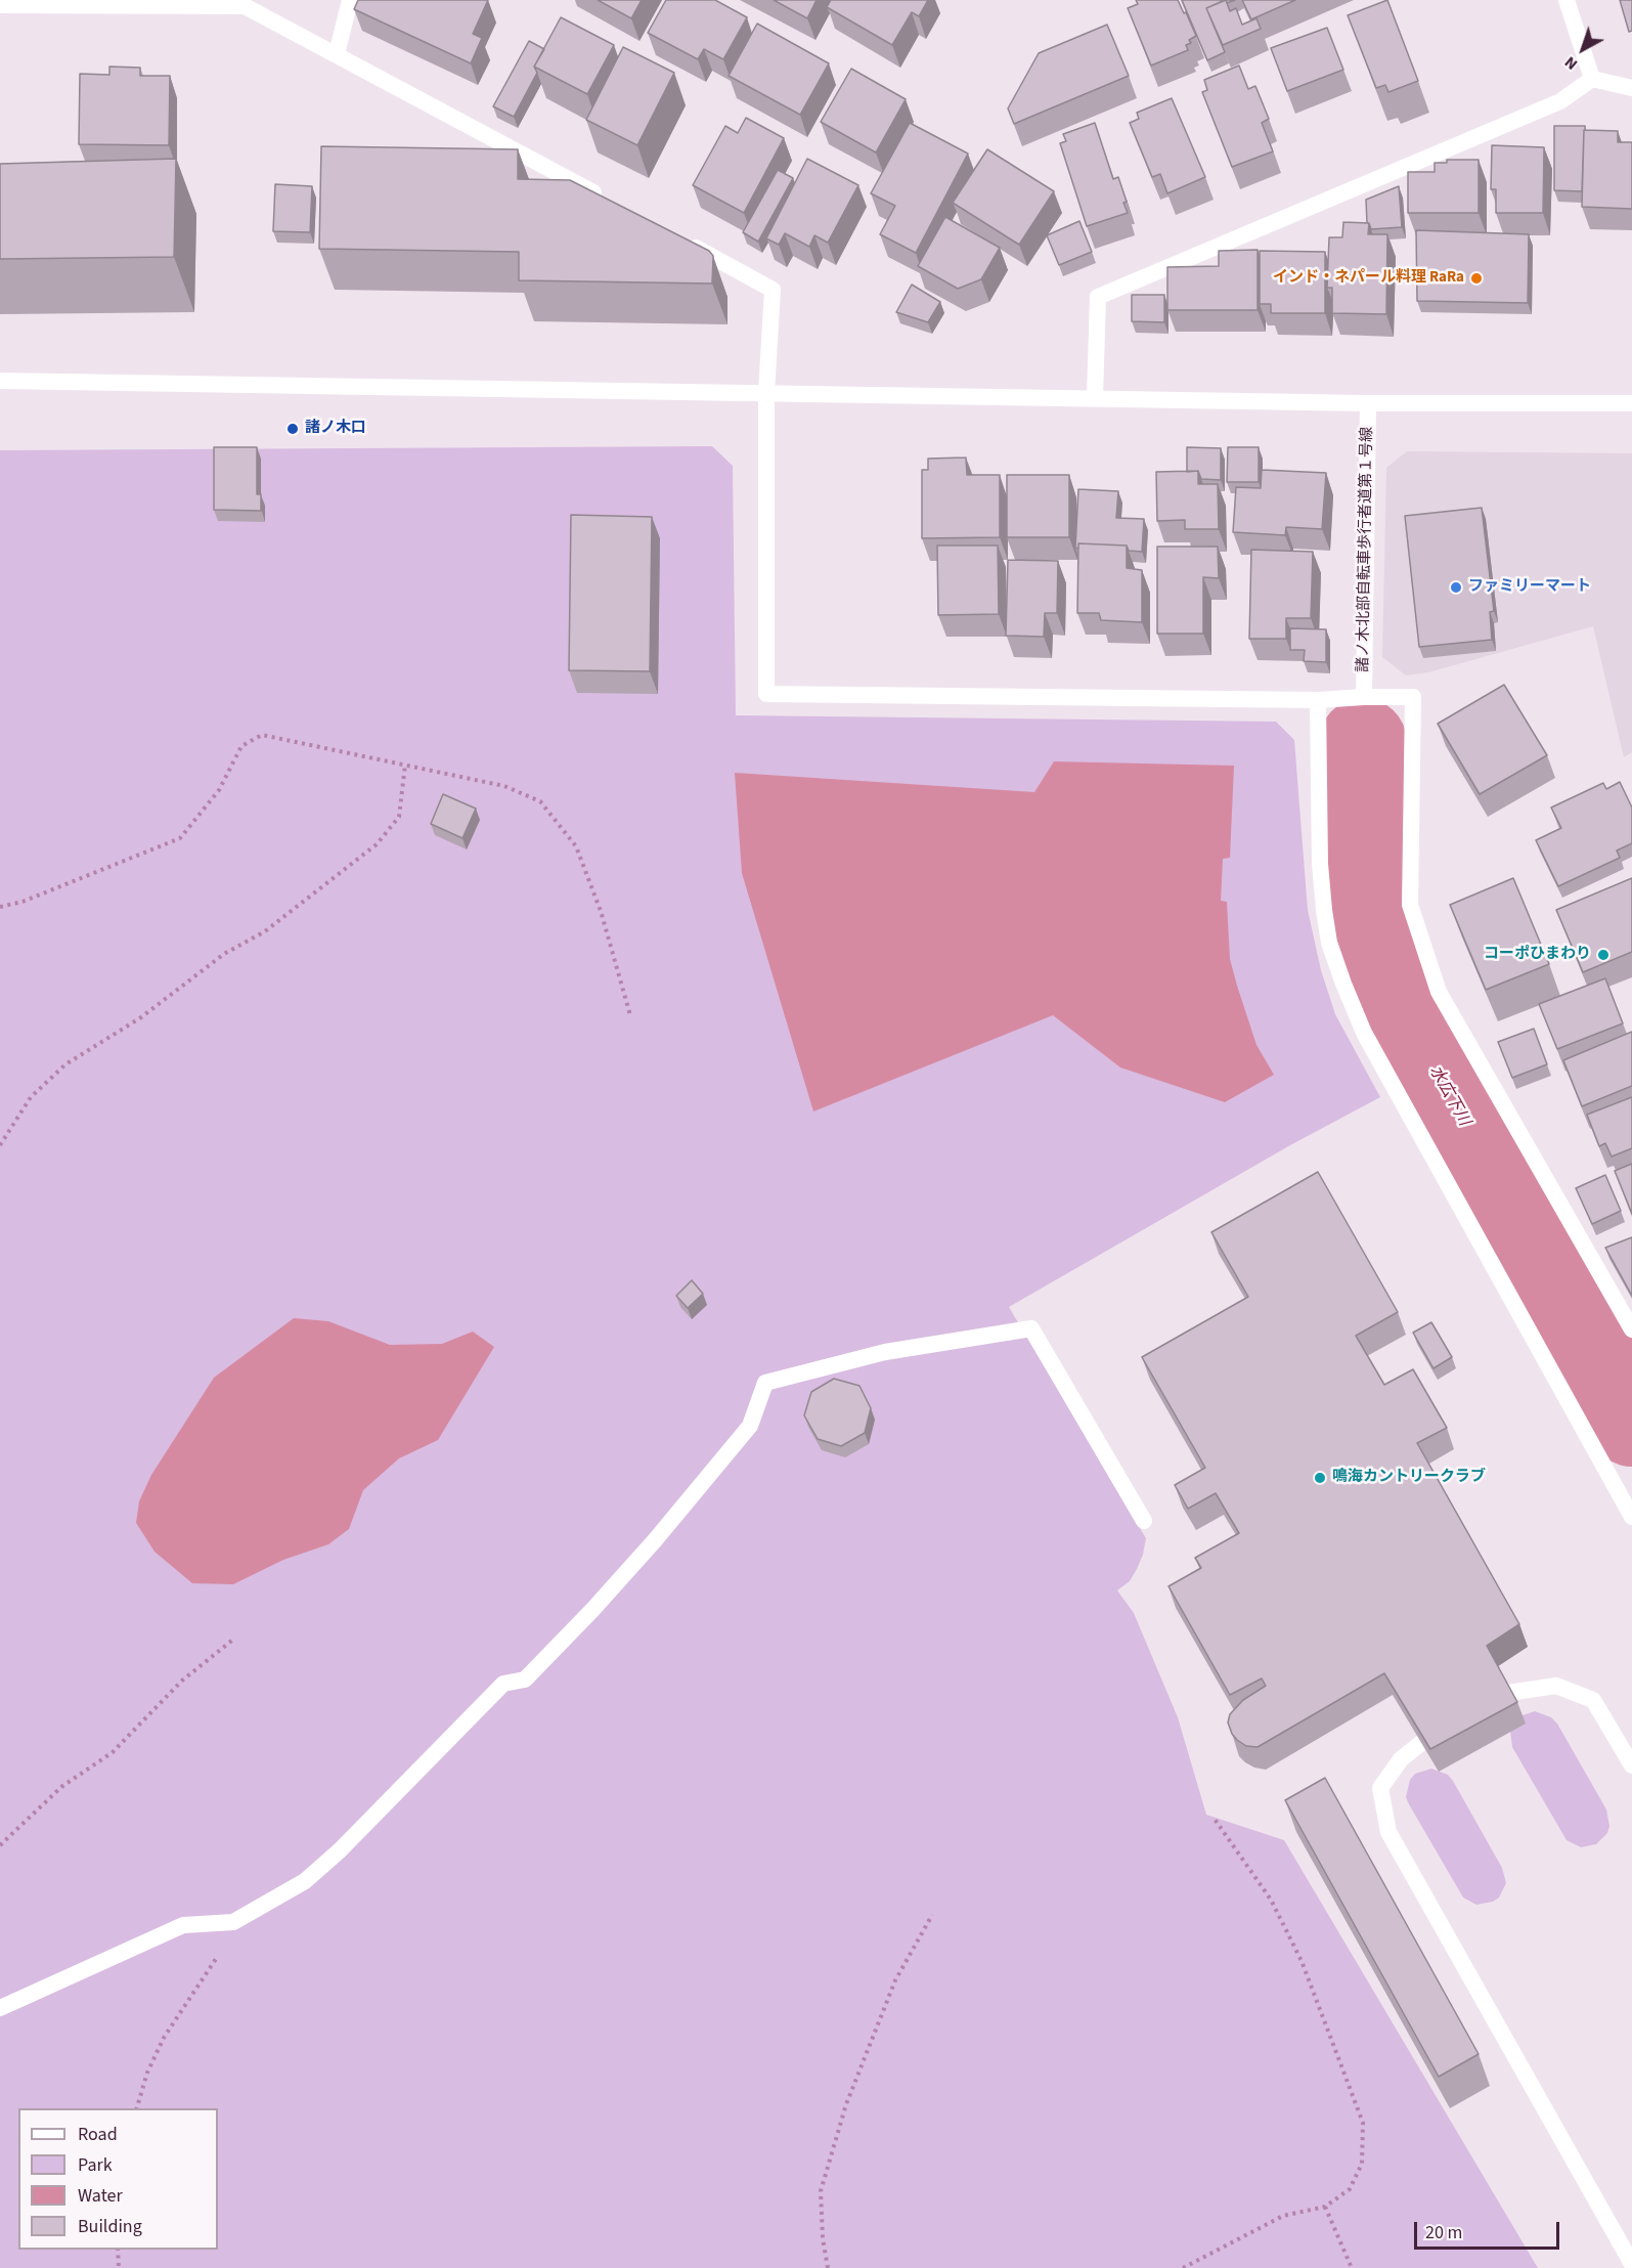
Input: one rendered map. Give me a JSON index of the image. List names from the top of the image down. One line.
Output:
{"streets":{"street":["諸ノ木北部自転車歩行者道第１号線"]},"water":["水広下川"],"places":["インド・ネパール料理 RaRa","諸ノ木口","ファミリーマート","コーポひまわり","鳴海カントリークラブ"],"legend":["Road","Park","Water","Building"],"scale_bar":"20 m","north":"bottom left"}
